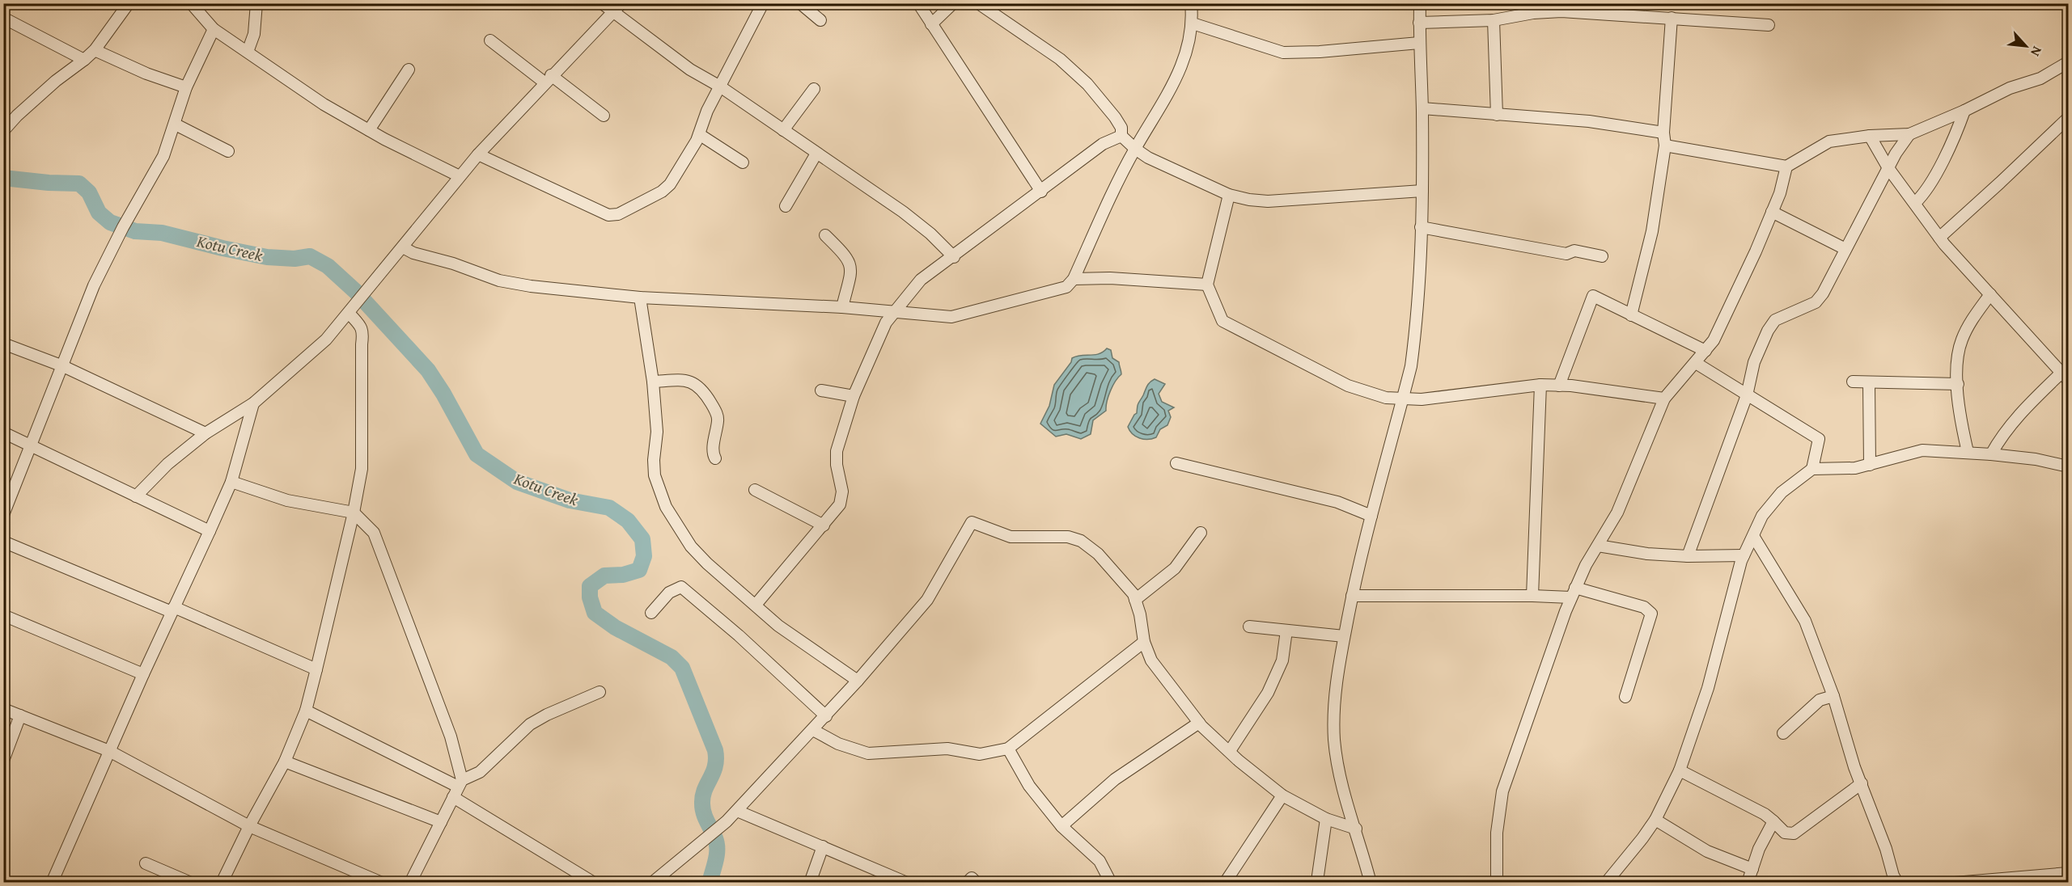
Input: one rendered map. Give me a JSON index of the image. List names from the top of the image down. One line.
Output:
{"water":["Kotu Creek"],"north":"bottom right"}
